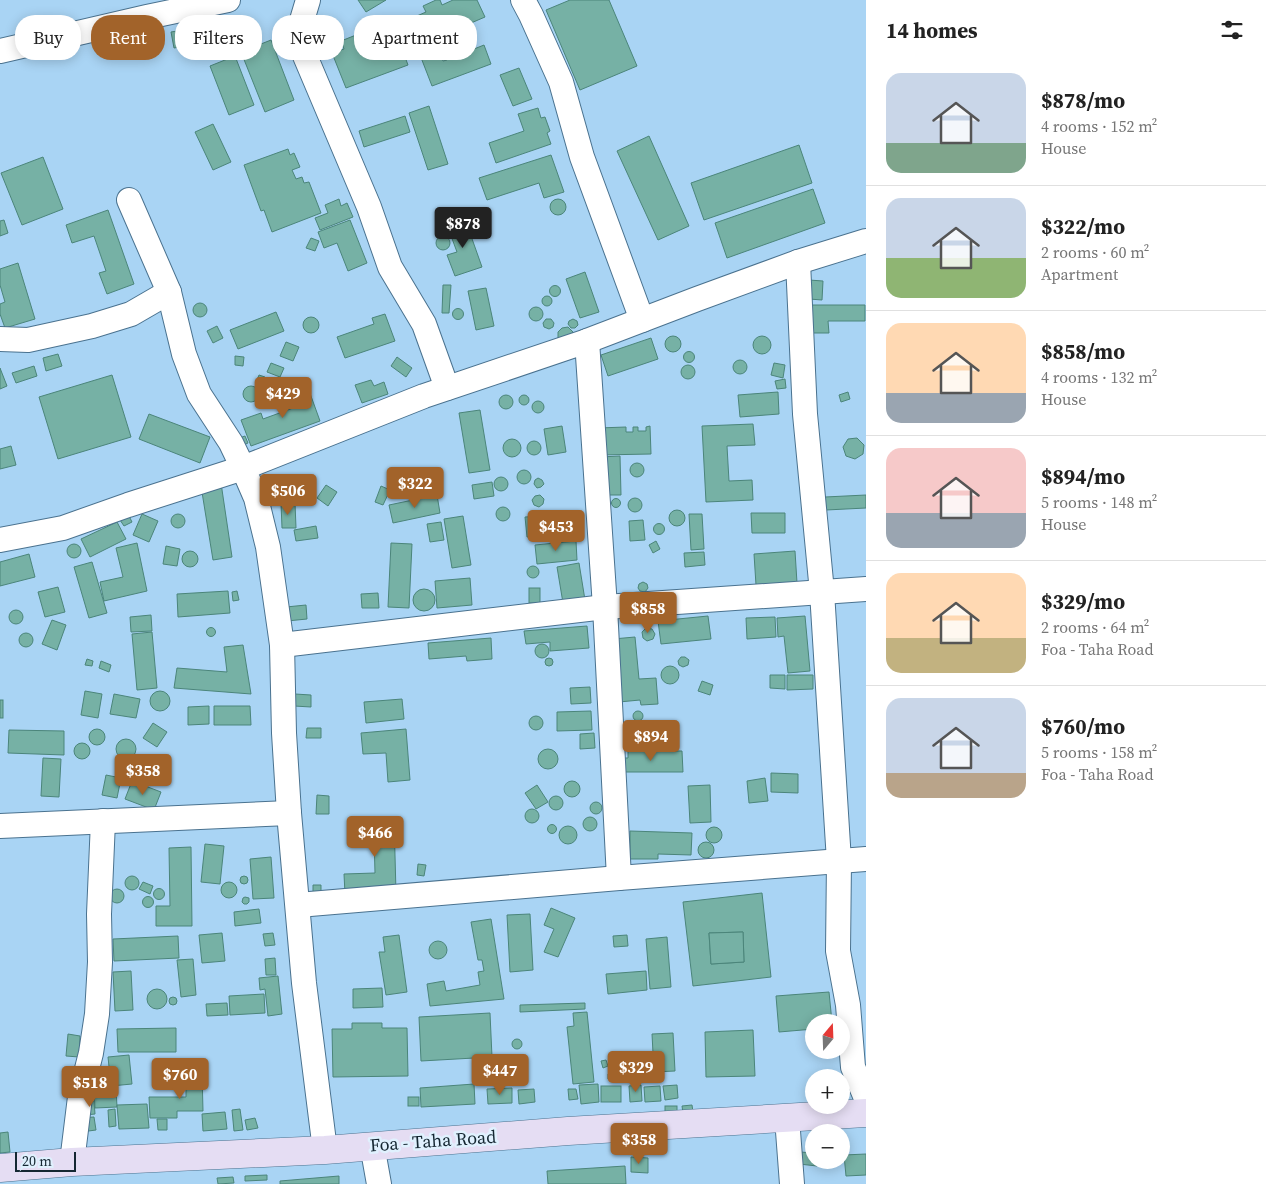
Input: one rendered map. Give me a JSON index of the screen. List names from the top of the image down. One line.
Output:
{"streets":{"street":["Foa - Taha Road"]},"scale_bar":"20 m","north":"top","page":{"heading":"14 homes","chip":["Buy","Rent","Filters","New","Apartment"],"list":[{"name":"$878/mo","note":"4 rooms · 152 m² · House"},{"name":"$322/mo","note":"2 rooms · 60 m² · Apartment"},{"name":"$858/mo","note":"4 rooms · 132 m² · House"},{"name":"$894/mo","note":"5 rooms · 148 m² · House"},{"name":"$329/mo","note":"2 rooms · 64 m² · Foa - Taha Road"},{"name":"$760/mo","note":"5 rooms · 158 m² · Foa - Taha Road"}],"price":["$878","$429","$322","$506","$453","$858","$894","$358","$466","$329","$447","$760","$518","$358"],"map_buttons":["+","−"],"scale":"20 m"}}
